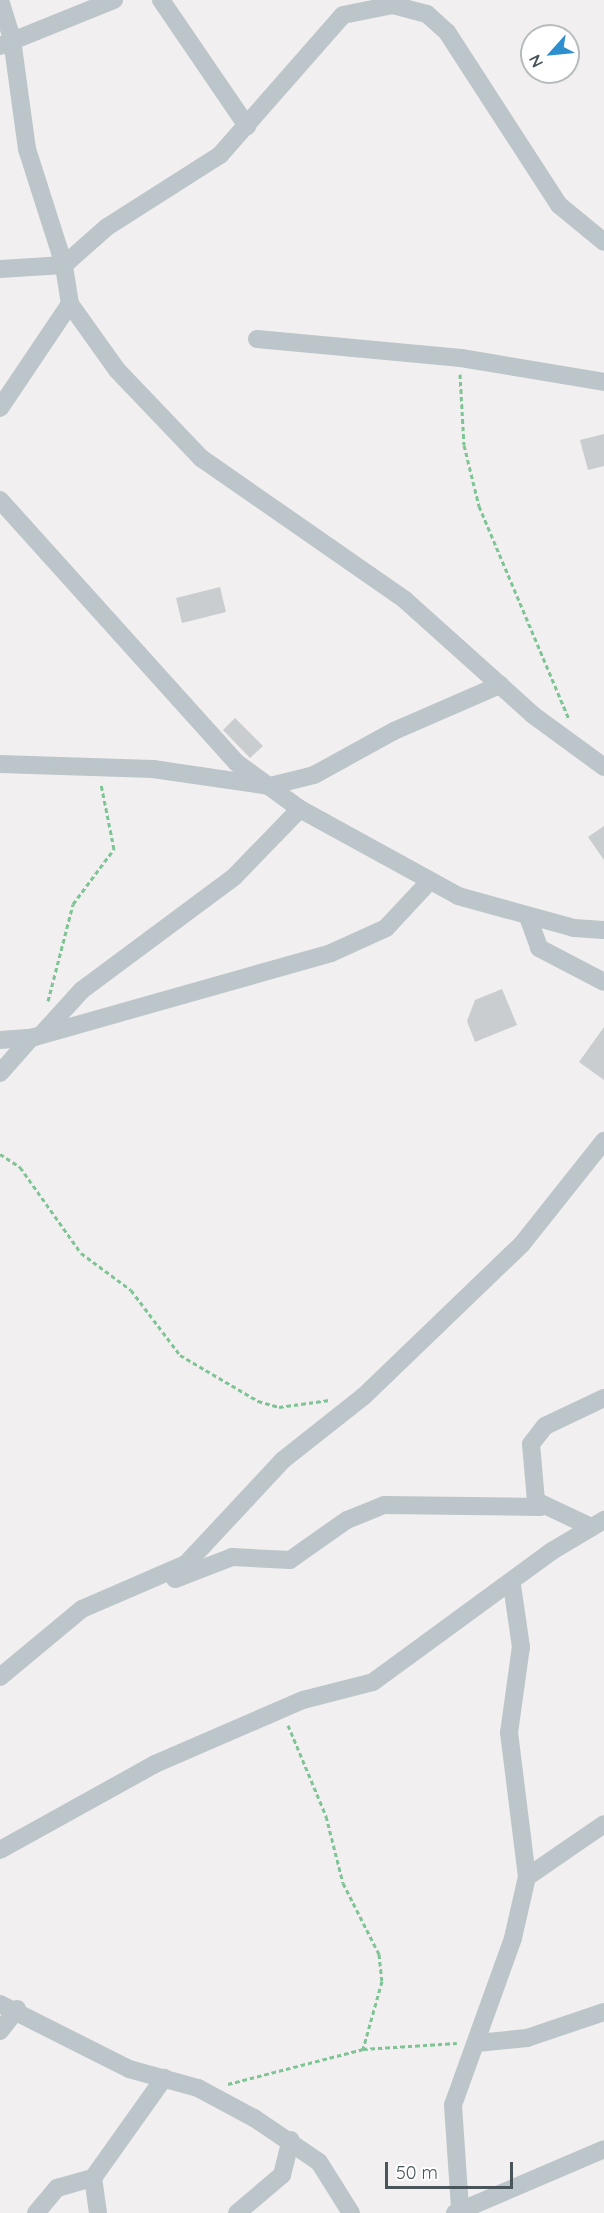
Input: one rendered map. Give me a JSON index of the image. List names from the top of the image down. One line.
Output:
{"scale_bar":"50 m","north":"bottom left"}
